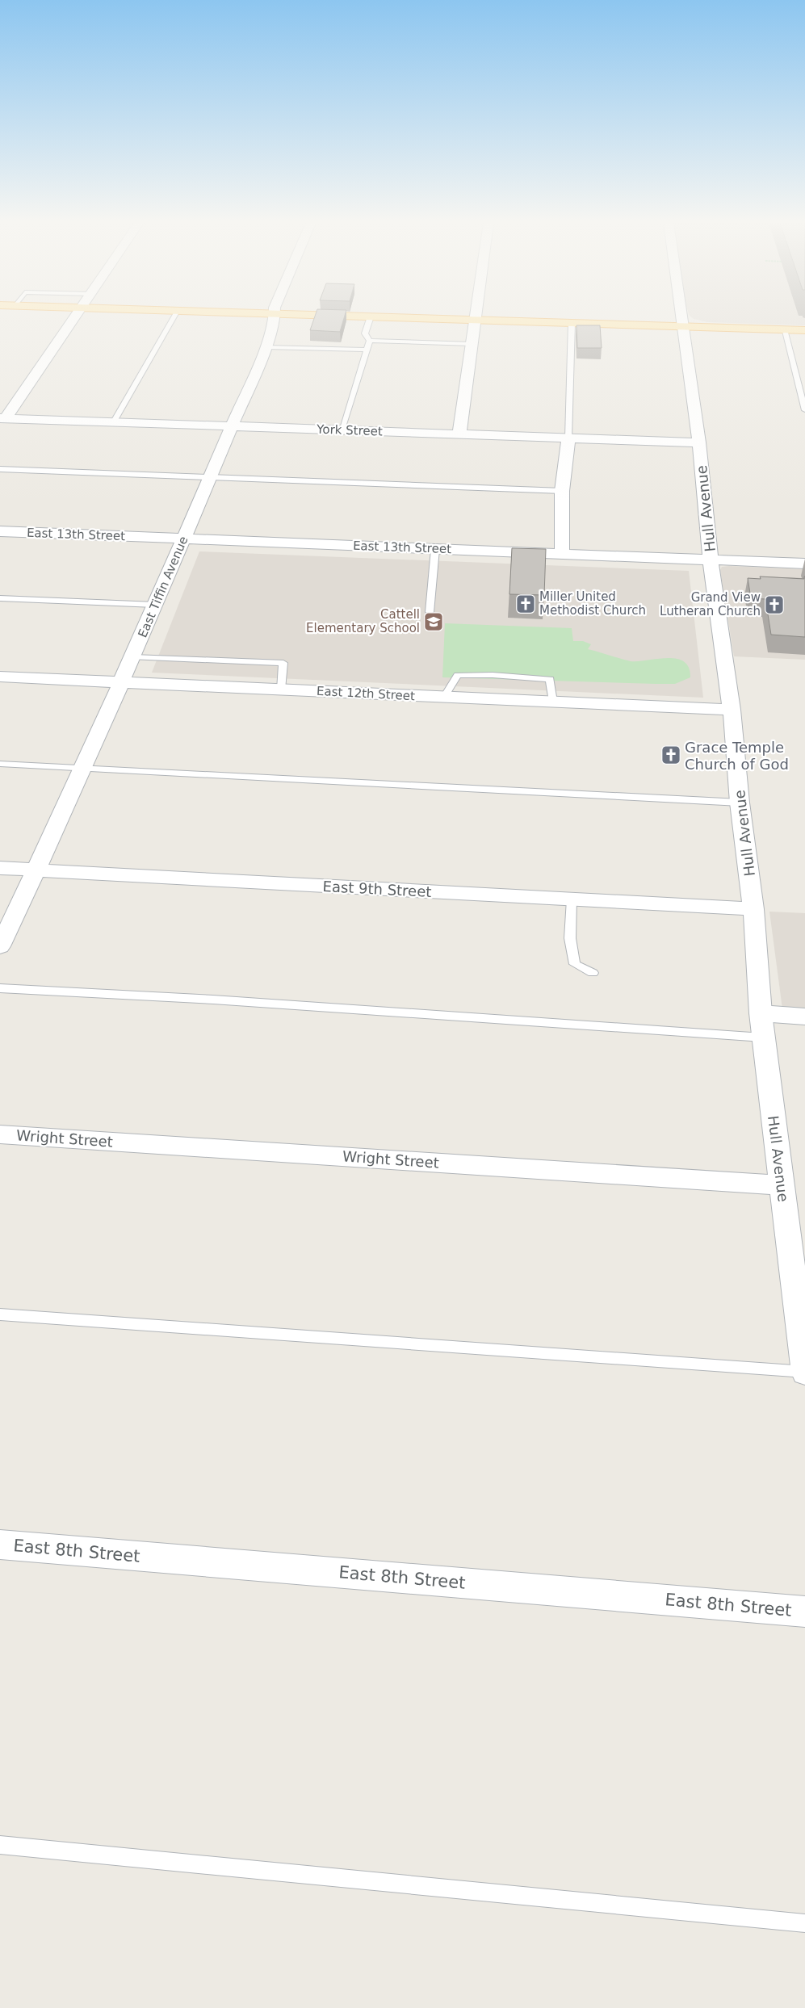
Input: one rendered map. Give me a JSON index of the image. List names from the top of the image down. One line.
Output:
{"streets":{"street":["York Street","Hull Avenue","East 13th Street","East Tiffin Avenue","East 12th Street","East 9th Street","Wright Street","East 8th Street"]},"crossings":[["York Street","Hull Avenue"],["York Street","East Tiffin Avenue"],["Hull Avenue","East 13th Street"],["Hull Avenue","East 12th Street"],["Hull Avenue","East 9th Street"],["Hull Avenue","Wright Street"],["East 13th Street","East Tiffin Avenue"],["East Tiffin Avenue","East 12th Street"],["East Tiffin Avenue","East 9th Street"]],"places":{"church":["Miller United Methodist Church","Grand View Lutheran Church","Grace Temple Church of God"],"school or university":["Cattell Elementary School"]}}
